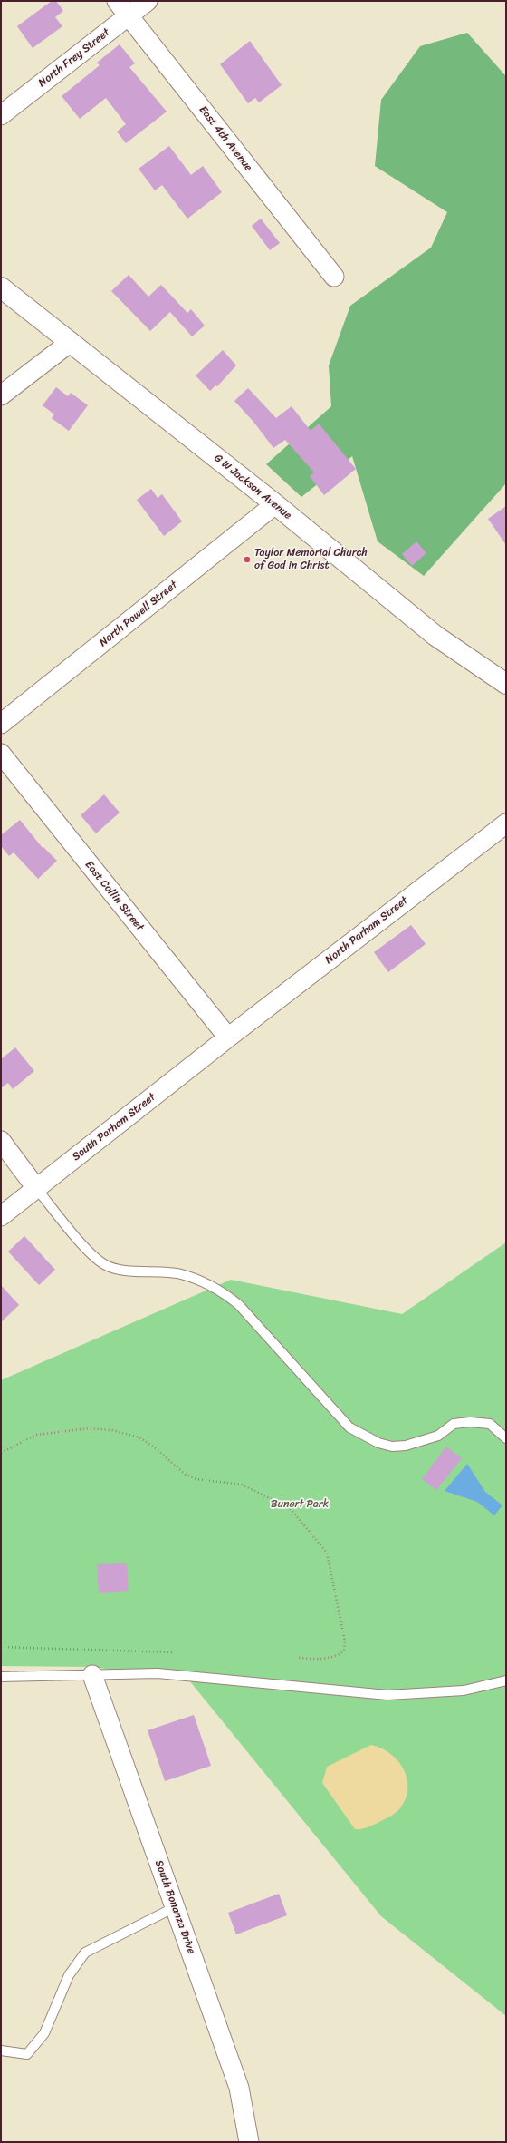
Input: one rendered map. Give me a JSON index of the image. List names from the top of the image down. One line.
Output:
{"streets":{"street":["North Frey Street","East 4th Avenue","G W Jackson Avenue","North Powell Street","East Collin Street","North Parham Street","South Parham Street","South Bonanza Drive"]},"crossings":[["North Frey Street","East 4th Avenue"],["G W Jackson Avenue","North Powell Street"],["East Collin Street","North Parham Street"],["East Collin Street","South Parham Street"],["North Parham Street","South Parham Street"]],"parks":["Bunert Park"],"places":["Taylor Memorial Church of God in Christ"]}
